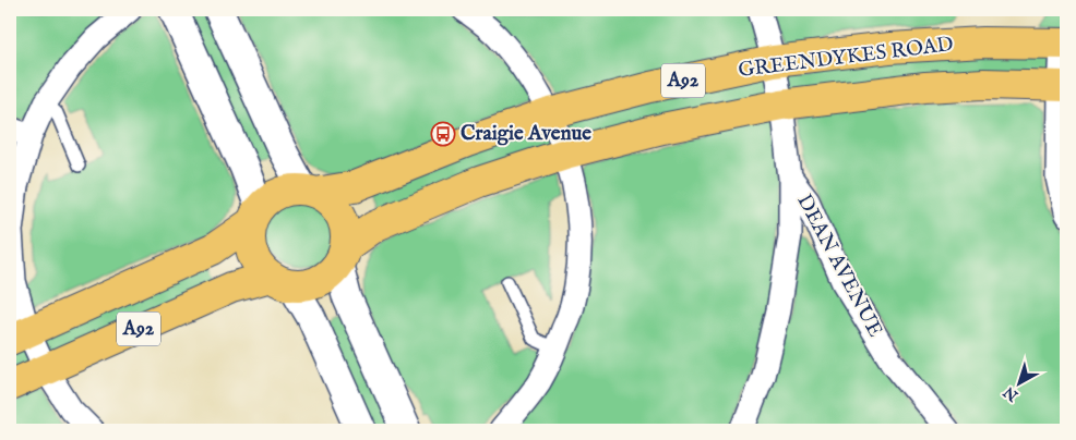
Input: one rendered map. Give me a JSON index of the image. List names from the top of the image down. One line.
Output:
{"streets":{"highway":["GREENDYKES ROAD","A92"],"street":["DEAN AVENUE"]},"places":{"bus stop":["Craigie Avenue"]},"north":"bottom left"}
